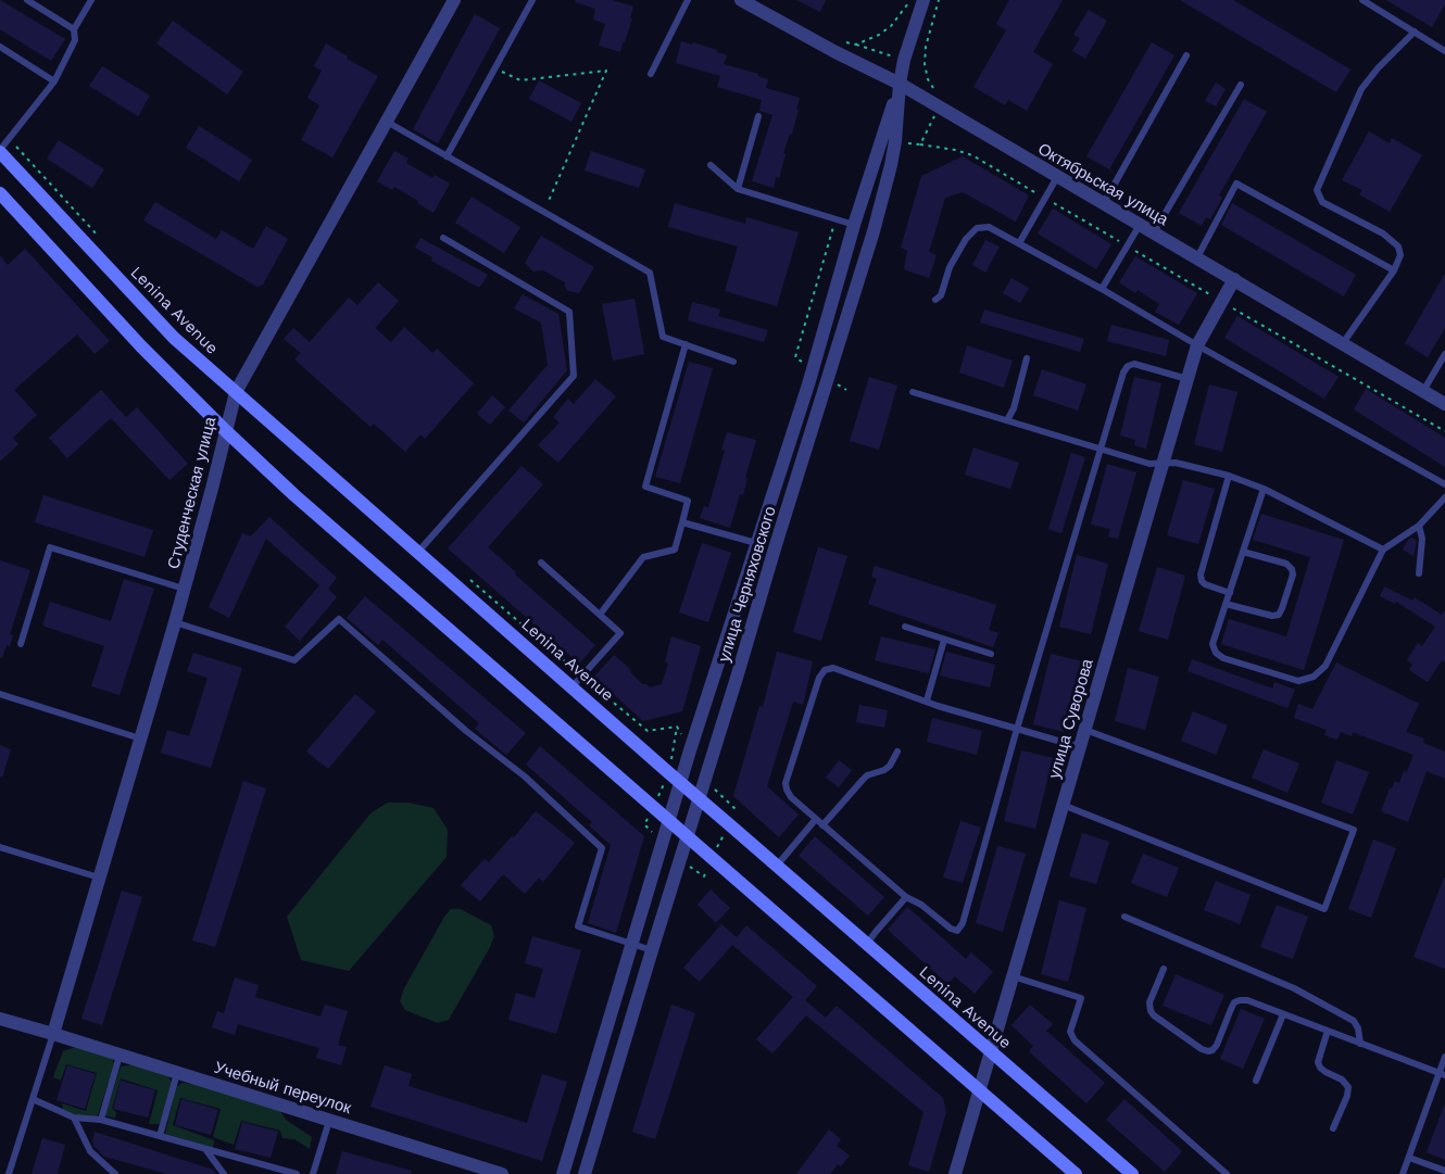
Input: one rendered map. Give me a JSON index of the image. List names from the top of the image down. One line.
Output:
{"streets":{"main road":["Lenina Avenue"],"street":["Октябрьская улица","Студенческая улица","улица Черняховского","улица Суворова","Учебный переулок"]},"crossings":[["Октябрьская улица","улица Черняховского"],["Октябрьская улица","улица Суворова"],["Lenina Avenue","Студенческая улица"],["Lenina Avenue","улица Черняховского"],["Lenina Avenue","улица Суворова"],["Студенческая улица","Учебный переулок"]]}
